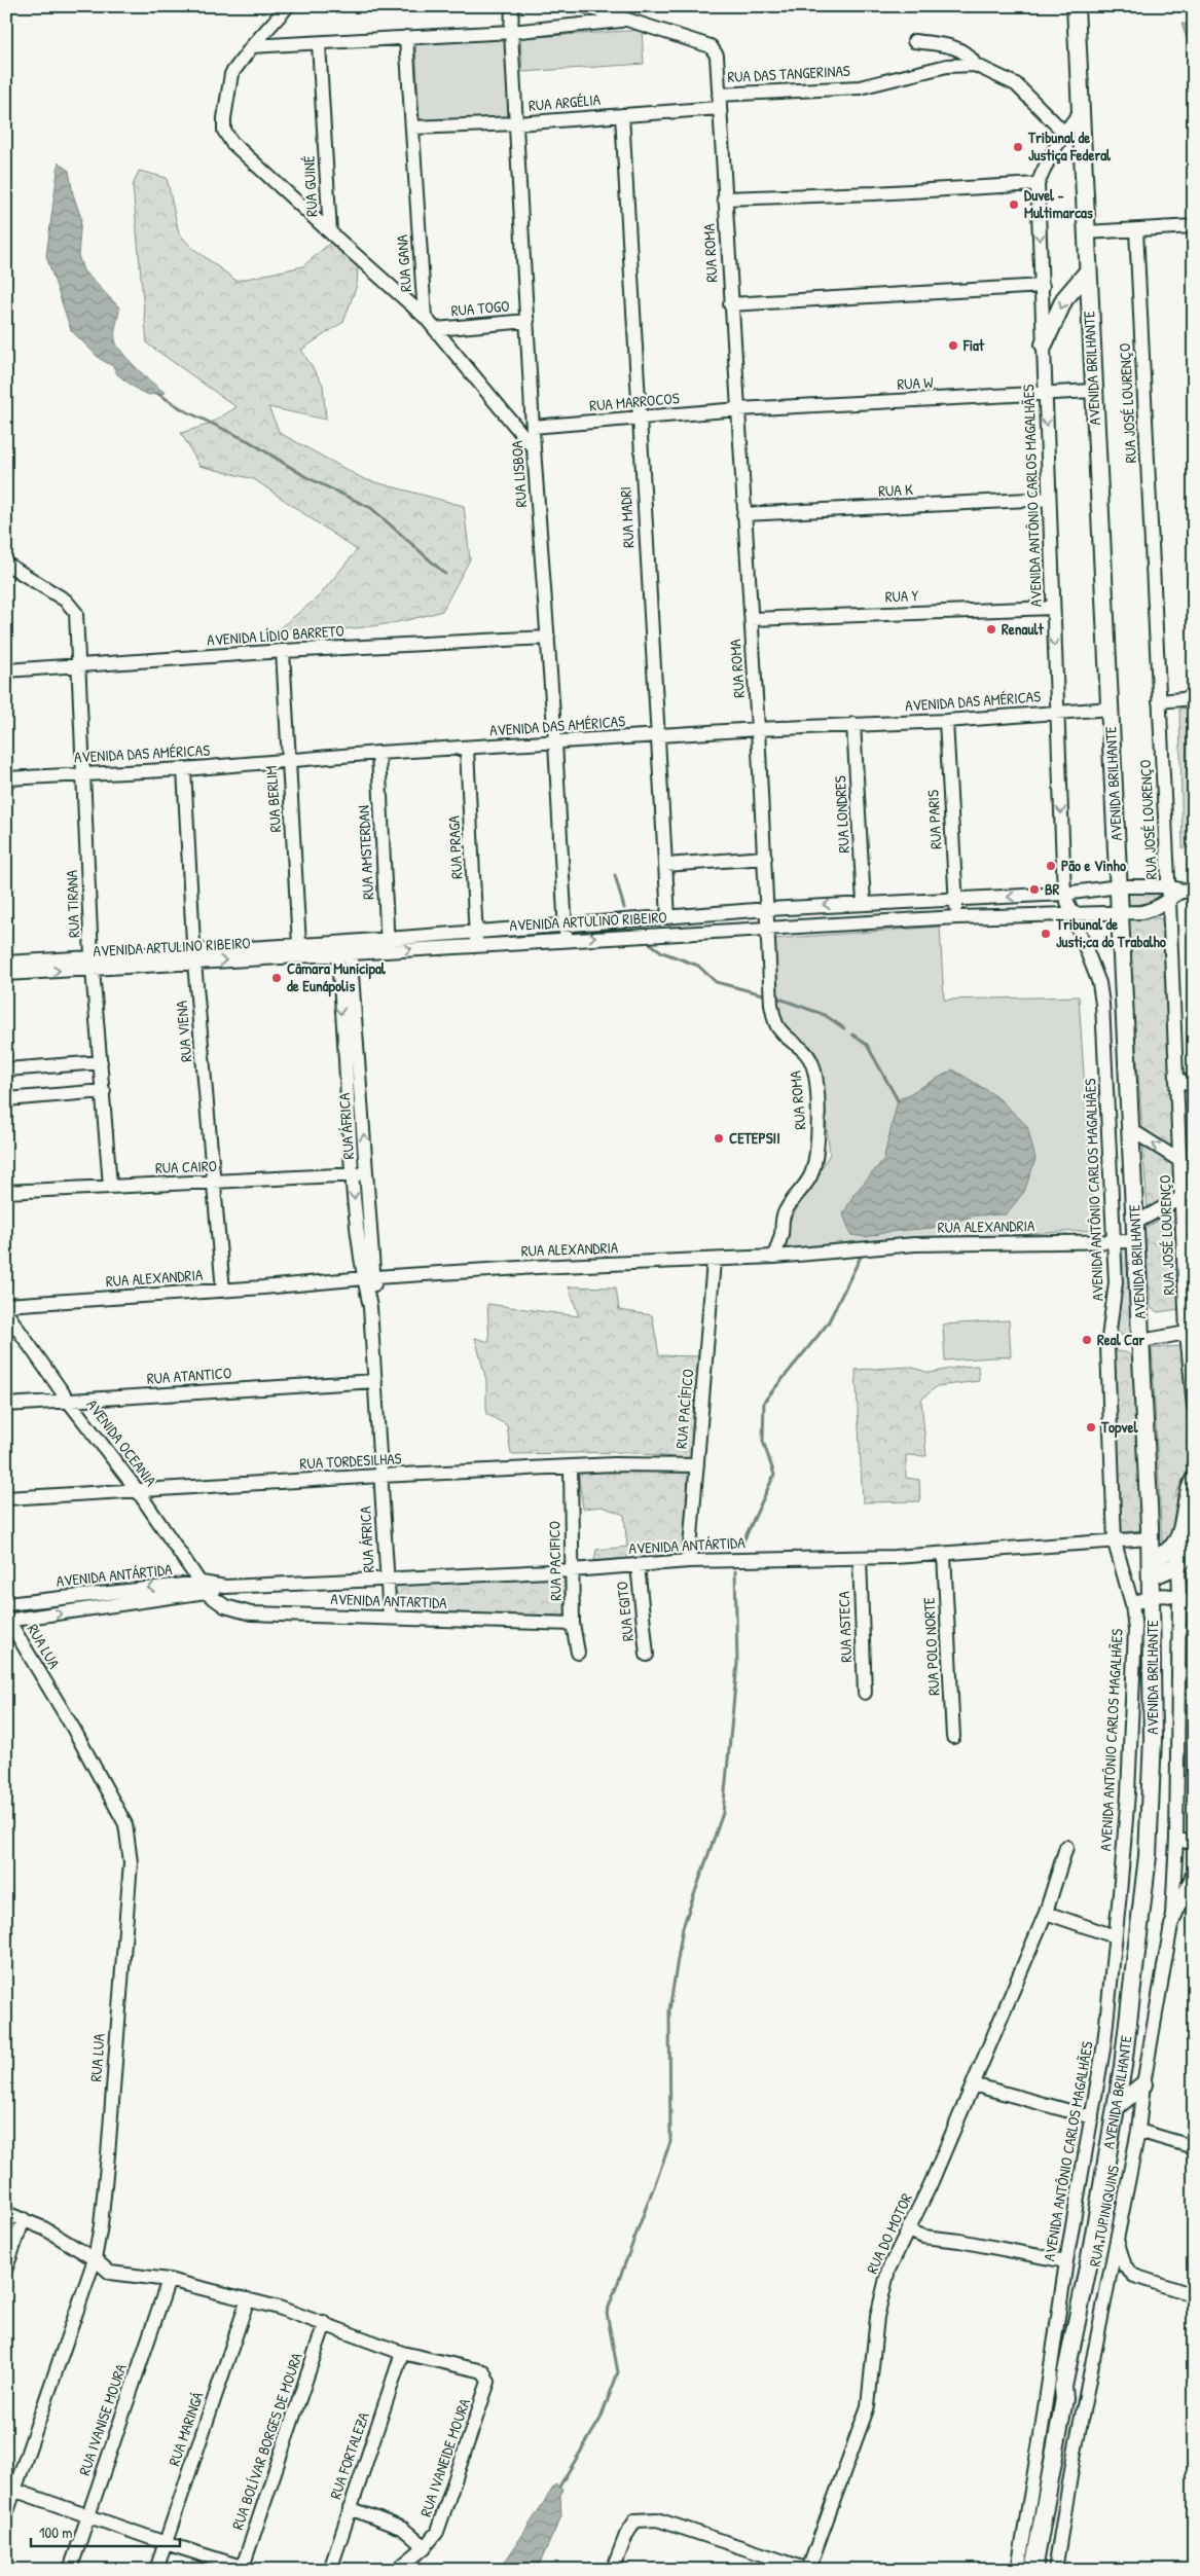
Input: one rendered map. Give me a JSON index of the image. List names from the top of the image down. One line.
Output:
{"streets":{"main road":["AVENIDA BRILHANTE"],"street":["RUA DAS TANGERINAS","RUA ARGÉLIA","RUA GUINÉ","RUA ROMA","RUA GANA","RUA TOGO","RUA W","RUA MARROCOS","RUA JOSÉ LOURENÇO","RUA LISBOA","RUA K","AVENIDA ANTÔNIO CARLOS MAGALHÃES","RUA MADRI","RUA Y","AVENIDA LÍDIO BARRETO","AVENIDA DAS AMÉRICAS","RUA BERLIM","RUA LONDRES","RUA PARIS","RUA PRAGA","RUA AMSTERDAN","RUA TIRANA","AVENIDA ARTULINO RIBEIRO","RUA VIENA","RUA ÁFRICA","RUA CAIRO","RUA ALEXANDRIA","RUA ATANTICO","RUA PACÍFICO","AVENIDA OCEANIA","RUA TORDESILHAS","AVENIDA ANTÁRTIDA","RUA PACIFICO","AVENIDA ANTARTIDA","RUA EGITO","RUA ASTECA","RUA LUA","RUA POLO NORTE","RUA TUPINIQUINS","RUA DO MOTOR","RUA IVANISE MOURA","RUA MARINGÁ","RUA BOLÍVAR BORGES DE MOURA","RUA FORTALEZA","RUA IVANEIDE MOURA"]},"crossings":[["RUA DAS TANGERINAS","RUA ROMA"],["RUA ARGÉLIA","RUA ROMA"],["RUA ARGÉLIA","RUA GANA"],["RUA ARGÉLIA","RUA LISBOA"],["RUA ARGÉLIA","RUA MADRI"],["RUA GUINÉ","RUA GANA"],["RUA ROMA","RUA W"],["RUA ROMA","RUA MARROCOS"],["RUA ROMA","RUA K"],["RUA ROMA","RUA Y"],["RUA ROMA","AVENIDA DAS AMÉRICAS"],["RUA ROMA","AVENIDA ARTULINO RIBEIRO"],["RUA ROMA","RUA ALEXANDRIA"],["RUA TOGO","RUA LISBOA"],["AVENIDA BRILHANTE","RUA W"],["AVENIDA BRILHANTE","AVENIDA ANTÔNIO CARLOS MAGALHÃES"],["AVENIDA BRILHANTE","AVENIDA DAS AMÉRICAS"],["AVENIDA BRILHANTE","AVENIDA ARTULINO RIBEIRO"],["AVENIDA BRILHANTE","RUA ALEXANDRIA"],["AVENIDA BRILHANTE","AVENIDA ANTÁRTIDA"],["RUA W","RUA MARROCOS"],["RUA W","AVENIDA ANTÔNIO CARLOS MAGALHÃES"],["RUA MARROCOS","RUA LISBOA"],["RUA MARROCOS","RUA MADRI"],["RUA JOSÉ LOURENÇO","AVENIDA ARTULINO RIBEIRO"],["RUA LISBOA","AVENIDA LÍDIO BARRETO"],["RUA LISBOA","AVENIDA DAS AMÉRICAS"],["RUA LISBOA","AVENIDA ARTULINO RIBEIRO"],["RUA K","AVENIDA ANTÔNIO CARLOS MAGALHÃES"],["AVENIDA ANTÔNIO CARLOS MAGALHÃES","RUA Y"],["AVENIDA ANTÔNIO CARLOS MAGALHÃES","AVENIDA DAS AMÉRICAS"],["AVENIDA ANTÔNIO CARLOS MAGALHÃES","AVENIDA ARTULINO RIBEIRO"],["AVENIDA ANTÔNIO CARLOS MAGALHÃES","RUA ALEXANDRIA"],["AVENIDA ANTÔNIO CARLOS MAGALHÃES","AVENIDA ANTÁRTIDA"],["RUA MADRI","AVENIDA DAS AMÉRICAS"],["RUA MADRI","AVENIDA ARTULINO RIBEIRO"],["AVENIDA LÍDIO BARRETO","RUA BERLIM"],["AVENIDA LÍDIO BARRETO","RUA TIRANA"],["AVENIDA DAS AMÉRICAS","RUA BERLIM"],["AVENIDA DAS AMÉRICAS","RUA LONDRES"],["AVENIDA DAS AMÉRICAS","RUA PARIS"],["AVENIDA DAS AMÉRICAS","RUA PRAGA"],["AVENIDA DAS AMÉRICAS","RUA AMSTERDAN"],["AVENIDA DAS AMÉRICAS","RUA TIRANA"],["AVENIDA DAS AMÉRICAS","RUA VIENA"],["RUA BERLIM","AVENIDA ARTULINO RIBEIRO"],["RUA LONDRES","AVENIDA ARTULINO RIBEIRO"],["RUA PARIS","AVENIDA ARTULINO RIBEIRO"],["RUA PRAGA","AVENIDA ARTULINO RIBEIRO"],["RUA AMSTERDAN","AVENIDA ARTULINO RIBEIRO"],["RUA TIRANA","AVENIDA ARTULINO RIBEIRO"],["RUA TIRANA","RUA CAIRO"],["AVENIDA ARTULINO RIBEIRO","RUA VIENA"],["AVENIDA ARTULINO RIBEIRO","RUA ÁFRICA"],["RUA VIENA","RUA CAIRO"],["RUA VIENA","RUA ALEXANDRIA"],["RUA ÁFRICA","RUA CAIRO"],["RUA ÁFRICA","RUA ALEXANDRIA"],["RUA ÁFRICA","RUA ATANTICO"],["RUA ÁFRICA","RUA TORDESILHAS"],["RUA ÁFRICA","AVENIDA ANTÁRTIDA"],["RUA ÁFRICA","AVENIDA ANTARTIDA"],["RUA ALEXANDRIA","RUA PACÍFICO"],["RUA ATANTICO","AVENIDA OCEANIA"],["RUA PACÍFICO","RUA TORDESILHAS"],["RUA PACÍFICO","AVENIDA ANTÁRTIDA"],["AVENIDA OCEANIA","RUA TORDESILHAS"],["AVENIDA OCEANIA","AVENIDA ANTÁRTIDA"],["AVENIDA OCEANIA","AVENIDA ANTARTIDA"],["RUA TORDESILHAS","RUA PACIFICO"],["AVENIDA ANTÁRTIDA","RUA PACIFICO"],["AVENIDA ANTÁRTIDA","AVENIDA ANTARTIDA"],["AVENIDA ANTÁRTIDA","RUA EGITO"],["AVENIDA ANTÁRTIDA","RUA ASTECA"],["AVENIDA ANTÁRTIDA","RUA LUA"],["AVENIDA ANTÁRTIDA","RUA POLO NORTE"],["RUA PACIFICO","AVENIDA ANTARTIDA"],["RUA FORTALEZA","RUA IVANEIDE MOURA"]],"places":["Tribunal de Justiça Federal","Duvel - Multimarcas","Fiat","Renault","Pão e Vinho","BR","Tribunal de Justi;ca do Trabalho","Câmara Municipal de Eunápolis","CETEPSII","Real Car","Topvel"],"scale_bar":"100 m"}
